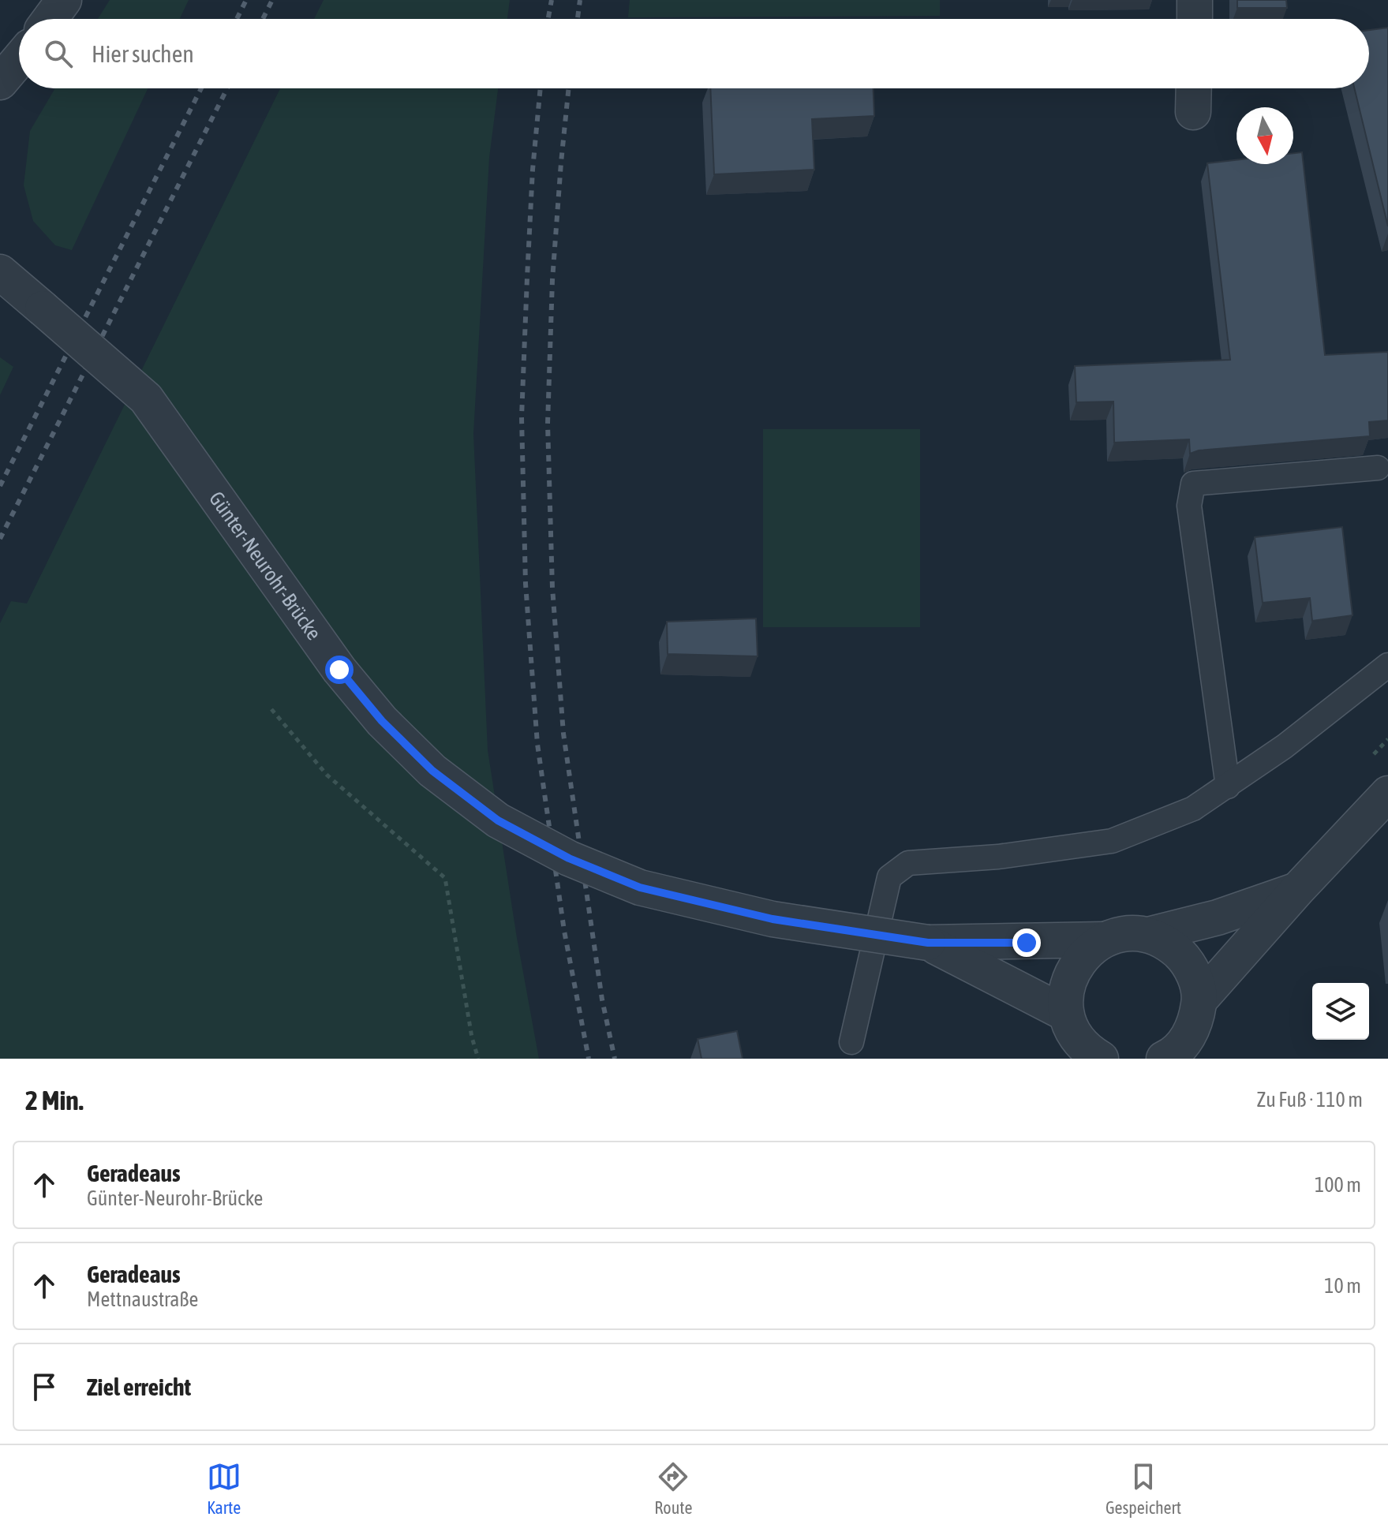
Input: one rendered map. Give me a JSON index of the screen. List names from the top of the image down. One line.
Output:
{"streets":{"street":["Günter-Neurohr-Brücke"]},"north":"bottom","page":{"search":"Hier suchen","heading":["2 Min.","Zu Fuß · 110 m"],"list":[["Geradeaus","Günter-Neurohr-Brücke","100 m"],["Geradeaus","Mettnaustraße","10 m"],"Ziel erreicht"],"nav":["Karte","Route","Gespeichert"]}}
